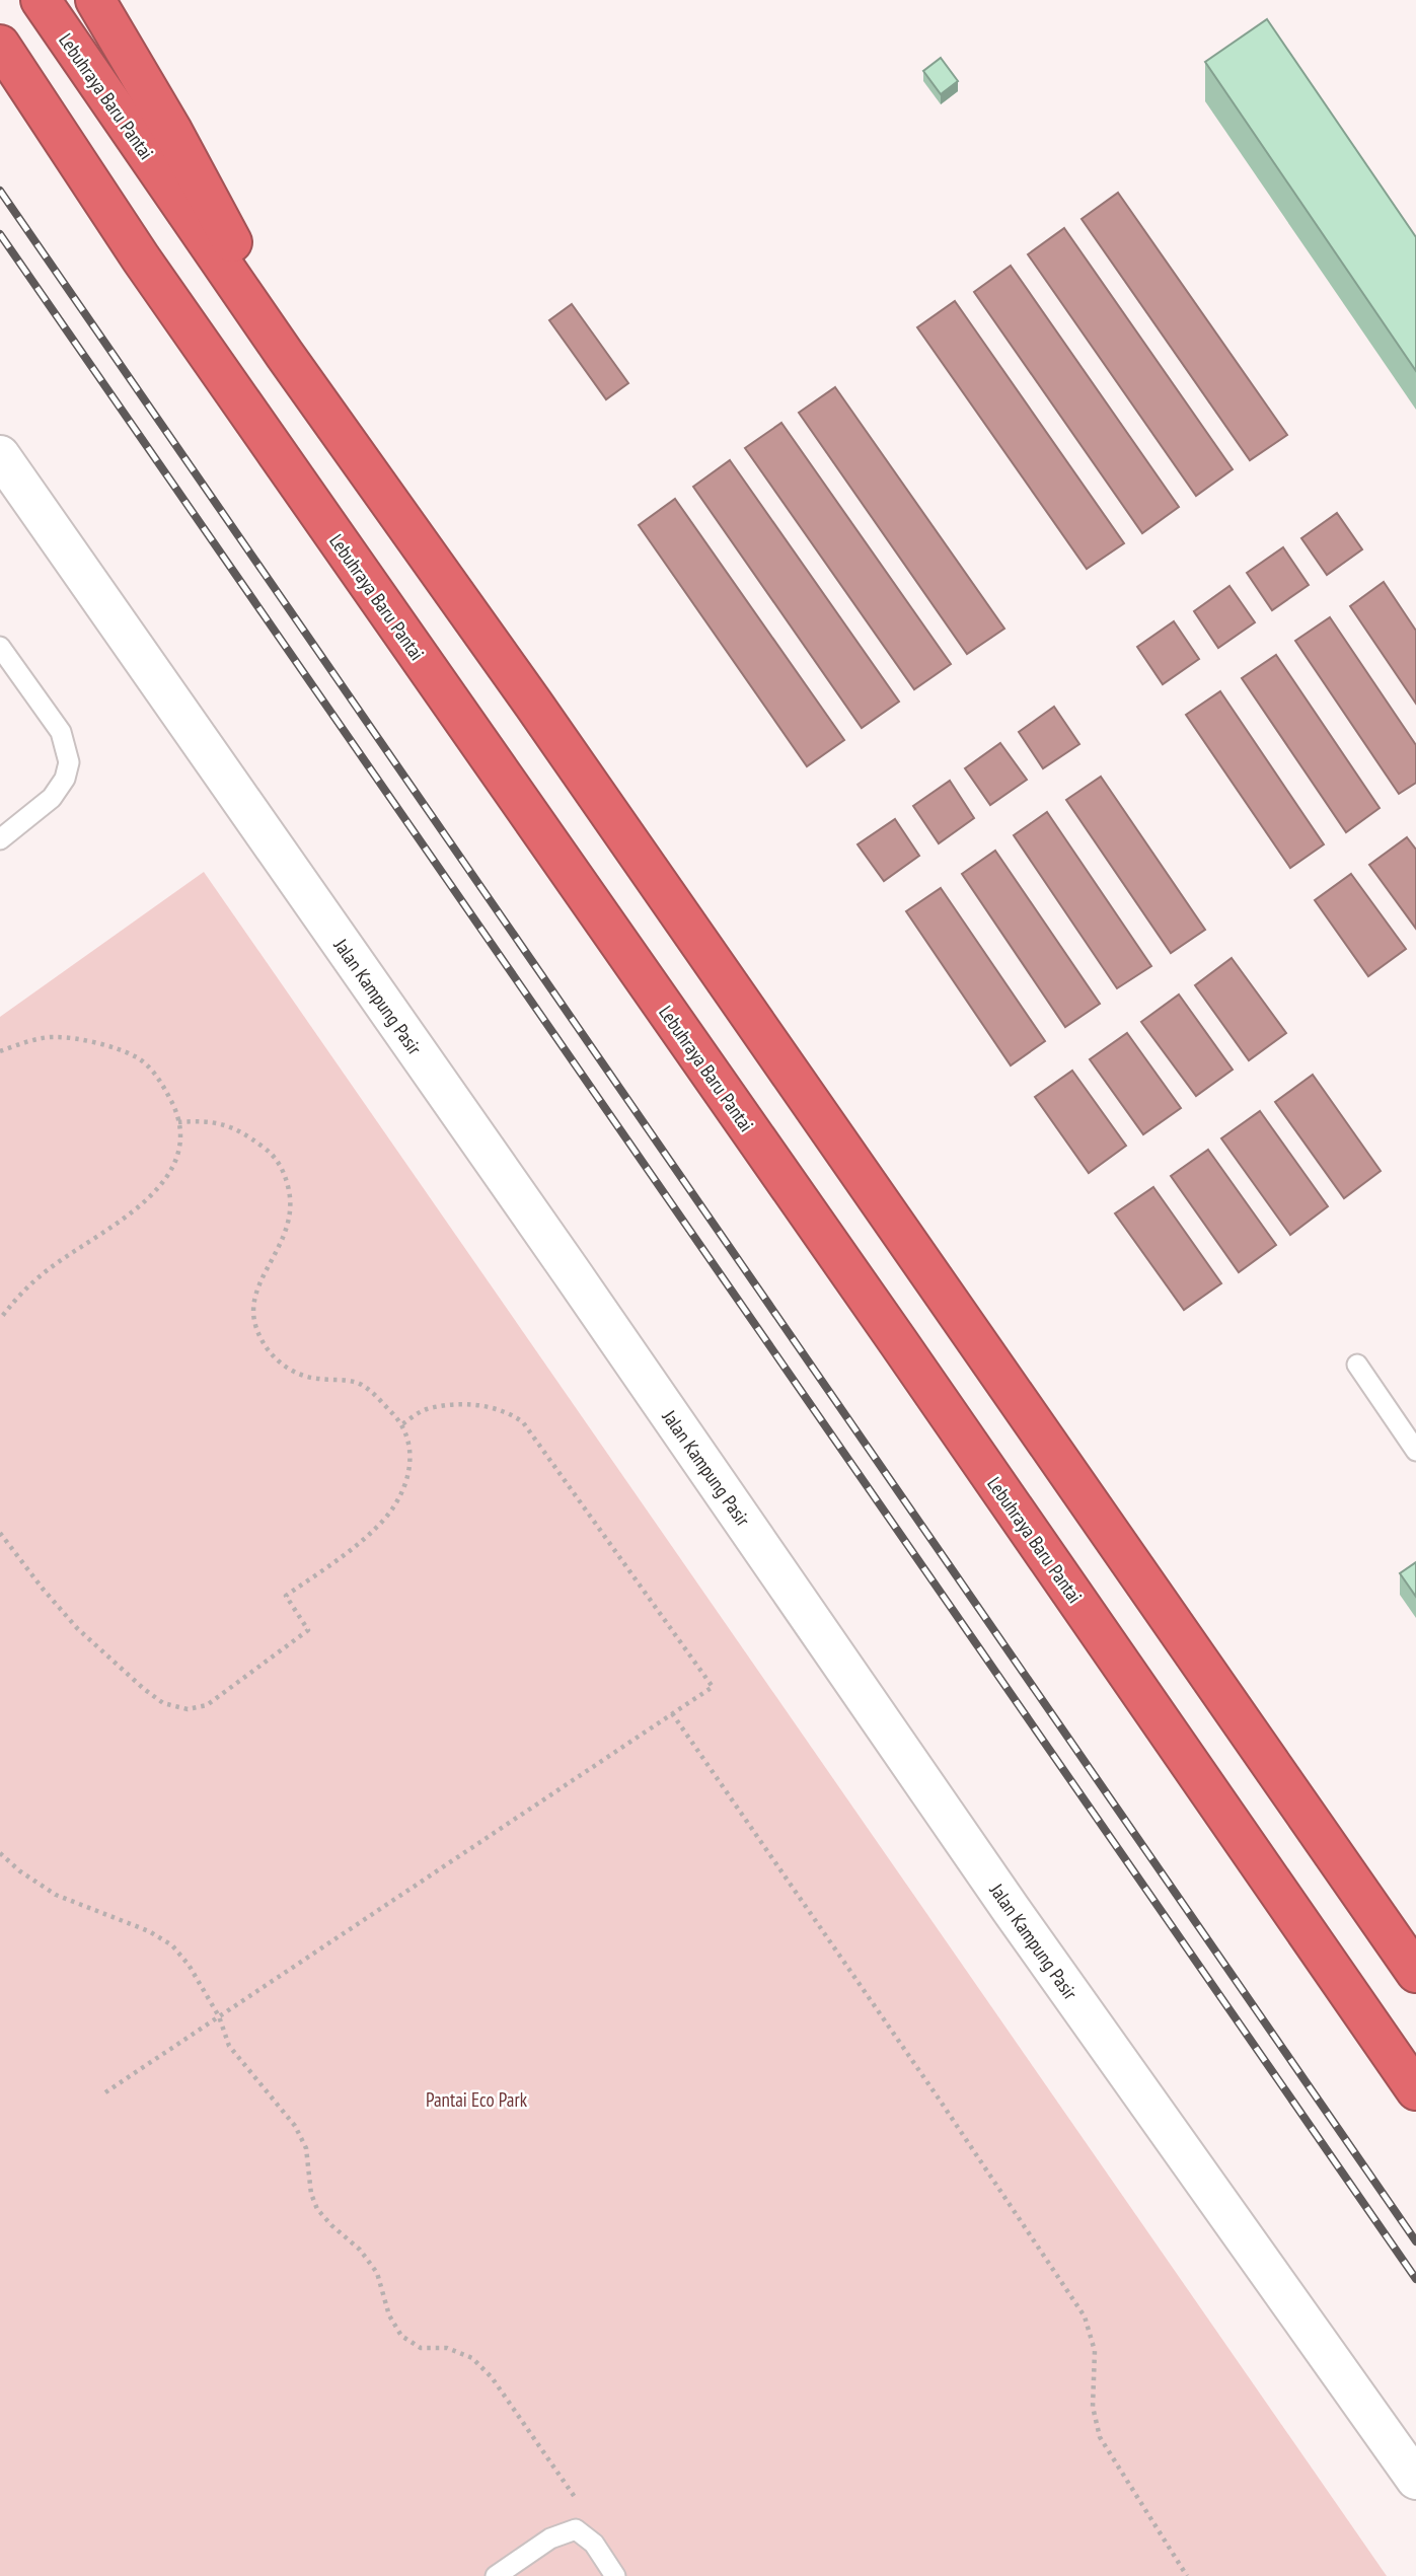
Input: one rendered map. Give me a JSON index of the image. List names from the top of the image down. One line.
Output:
{"streets":{"highway":["Lebuhraya Baru Pantai"],"street":["Jalan Kampung Pasir"]},"parks":["Pantai Eco Park"]}
